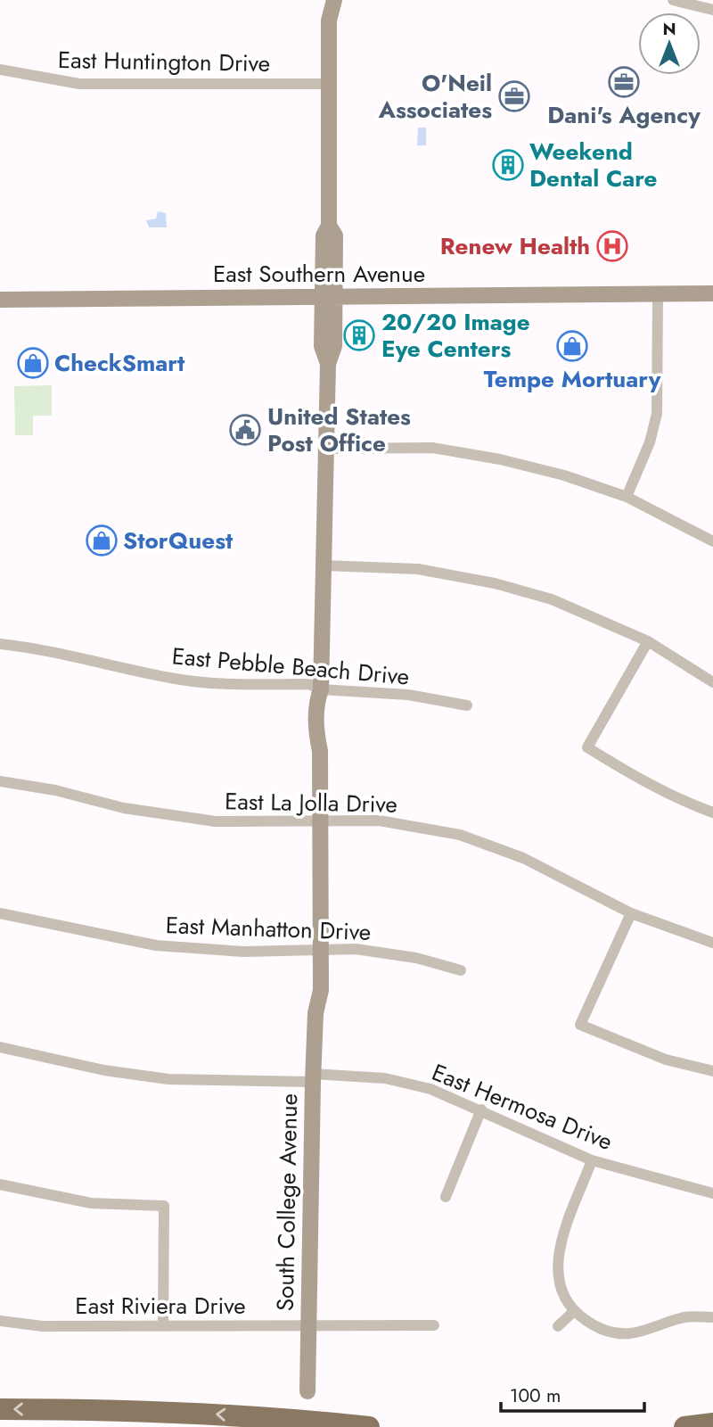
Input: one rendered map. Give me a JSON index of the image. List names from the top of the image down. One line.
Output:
{"streets":{"street":["East Huntington Drive","East Southern Avenue","East Pebble Beach Drive","East La Jolla Drive","East Manhatton Drive","East Hermosa Drive","South College Avenue","East Riviera Drive"]},"crossings":[["East Huntington Drive","South College Avenue"],["East Southern Avenue","South College Avenue"],["East Pebble Beach Drive","South College Avenue"],["East La Jolla Drive","South College Avenue"],["East Manhatton Drive","South College Avenue"],["East Hermosa Drive","South College Avenue"],["South College Avenue","East Riviera Drive"]],"places":{"office":["Dani's Agency","O'Neil Associates"],"building":["Weekend Dental Care","20/20 Image Eye Centers"],"hospital":["Renew Health"],"shop":["Tempe Mortuary","CheckSmart","StorQuest"],"public building":["United States Post Office"]},"scale_bar":"100 m","north":"top"}
